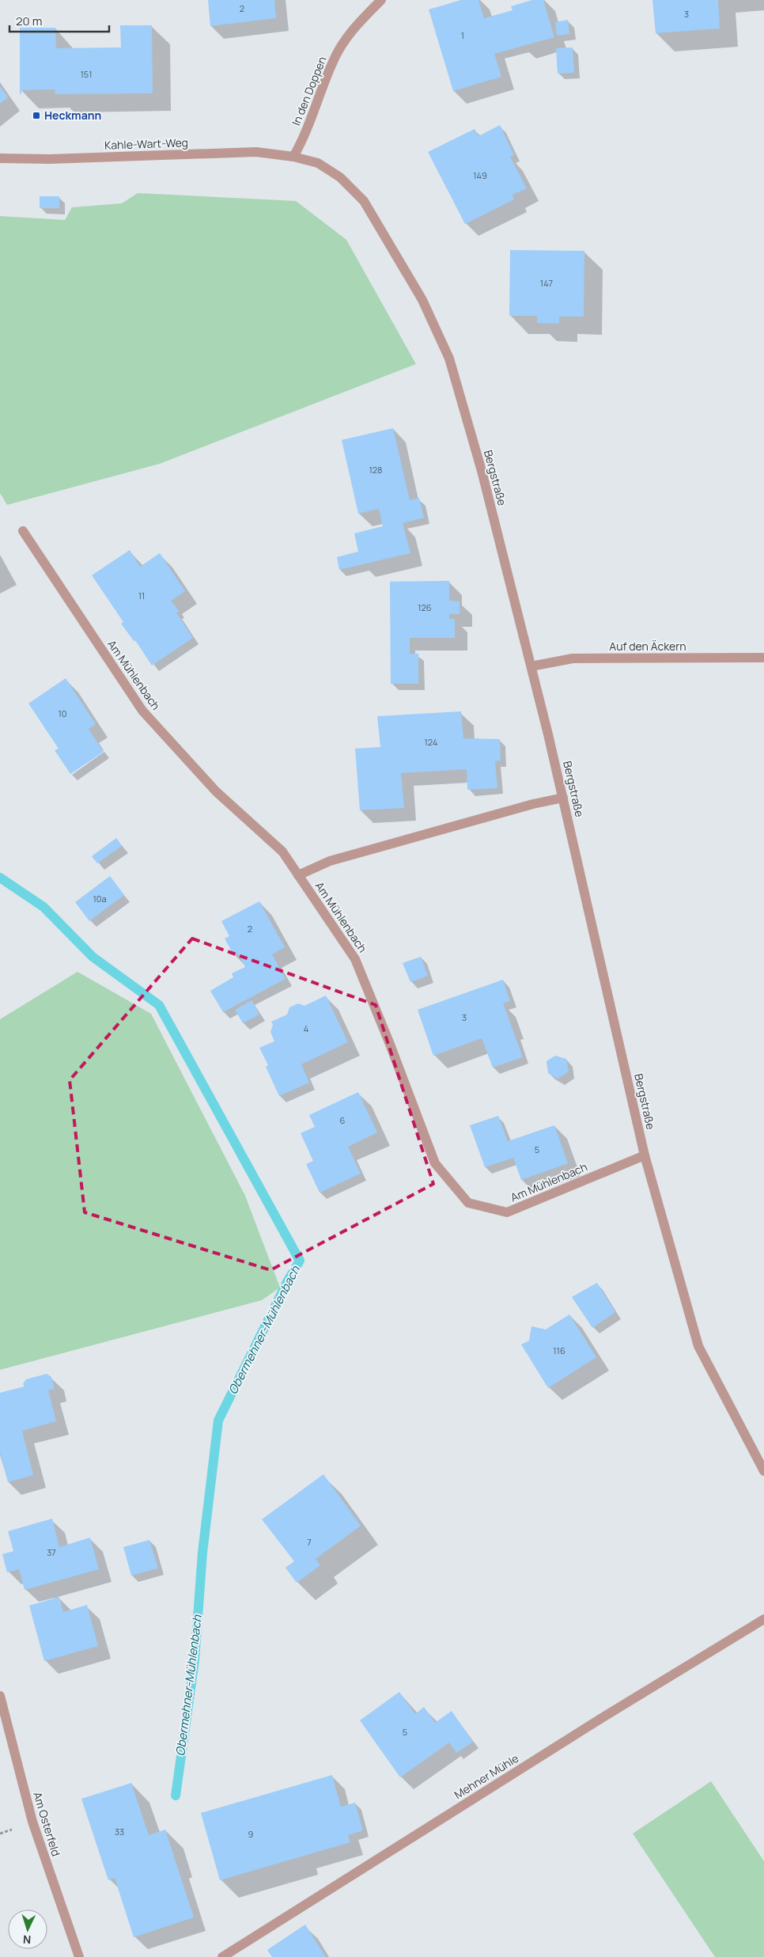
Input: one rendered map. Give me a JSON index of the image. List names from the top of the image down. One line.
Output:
{"streets":{"street":["In den Doppen","Kahle-Wart-Weg","Bergstraße","Auf den Äckern","Am Mühlenbach","Mehner Mühle","Am Osterfeld"]},"crossings":[["In den Doppen","Kahle-Wart-Weg"],["In den Doppen","Bergstraße"],["Kahle-Wart-Weg","Bergstraße"],["Bergstraße","Auf den Äckern"],["Bergstraße","Am Mühlenbach"]],"water":["Obermehner-Mühlenbach"],"places":{"transit":["Heckmann"]},"house_numbers":["2","3","1","151","149","147","128","11","126","10","124","10a","2","3","4","6","5","116","7","37","5","33","9"],"scale_bar":"20 m","north":"bottom"}
